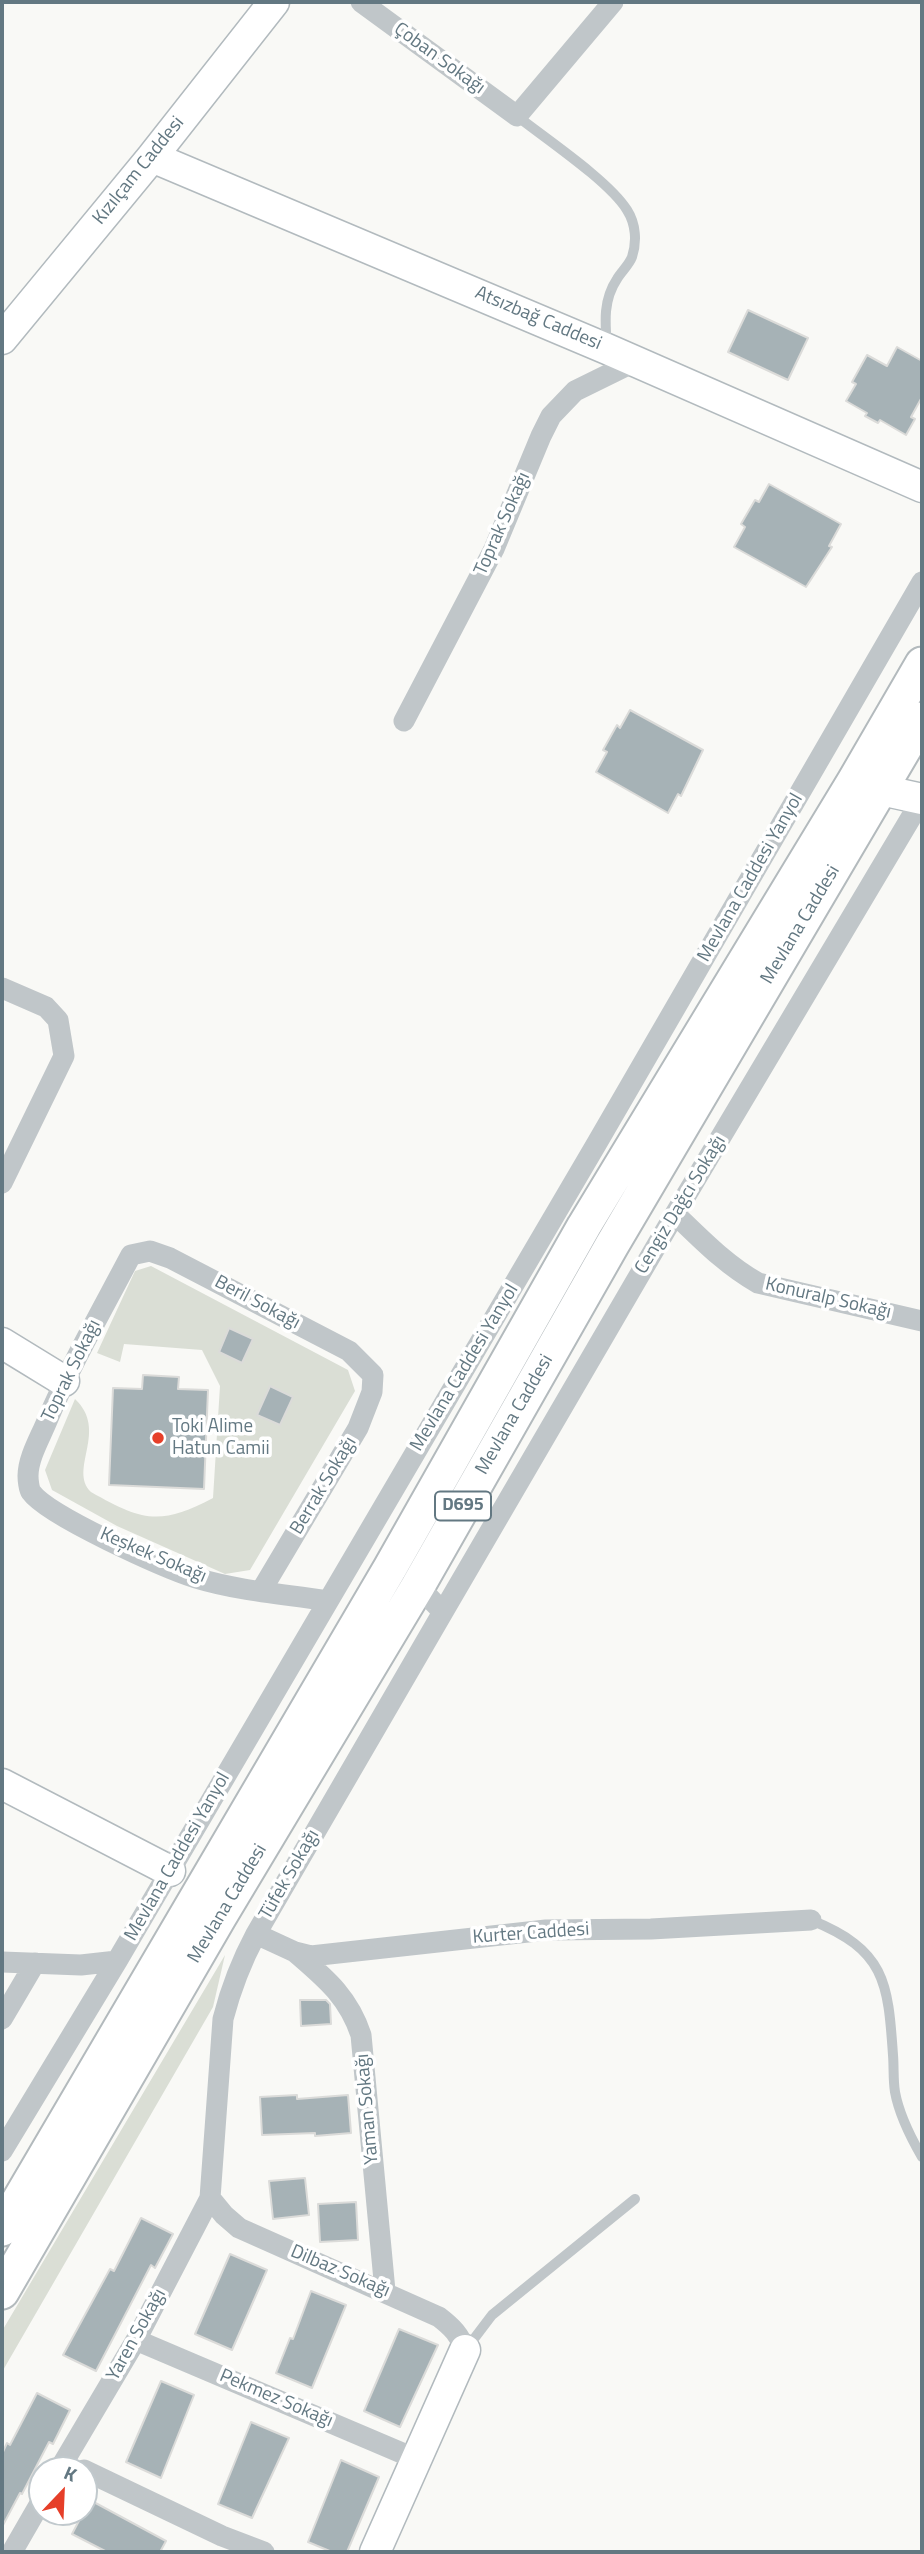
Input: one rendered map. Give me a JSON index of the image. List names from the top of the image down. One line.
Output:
{"streets":{"main road":["Mevlana Caddesi","D695"],"street":["Çoban Sokağı","Kızılçam Caddesi","Atsızbağ Caddesi","Toprak Sokağı","Mevlana Caddesi Yanyol","Cengiz Dağcı Sokağı","Konuralp Sokağı","Beril Sokağı","Berrak Sokağı","Keşkek Sokağı","Tüfek Sokağı","Kurter Caddesi","Yaman Sokağı","Dilbaz Sokağı","Yaren Sokağı","Pekmez Sokağı"]},"crossings":[["Kızılçam Caddesi","Atsızbağ Caddesi"],["Atsızbağ Caddesi","Toprak Sokağı"],["Toprak Sokağı","Beril Sokağı"],["Toprak Sokağı","Keşkek Sokağı"],["Mevlana Caddesi Yanyol","Keşkek Sokağı"],["Cengiz Dağcı Sokağı","Konuralp Sokağı"],["Cengiz Dağcı Sokağı","Tüfek Sokağı"],["Beril Sokağı","Berrak Sokağı"],["Berrak Sokağı","Keşkek Sokağı"],["Tüfek Sokağı","Kurter Caddesi"],["Tüfek Sokağı","Dilbaz Sokağı"],["Tüfek Sokağı","Yaren Sokağı"],["Kurter Caddesi","Yaman Sokağı"],["Yaman Sokağı","Dilbaz Sokağı"],["Dilbaz Sokağı","Yaren Sokağı"],["Yaren Sokağı","Pekmez Sokağı"]],"places":["Toki Alime Hatun Camii"],"north":"top right"}
